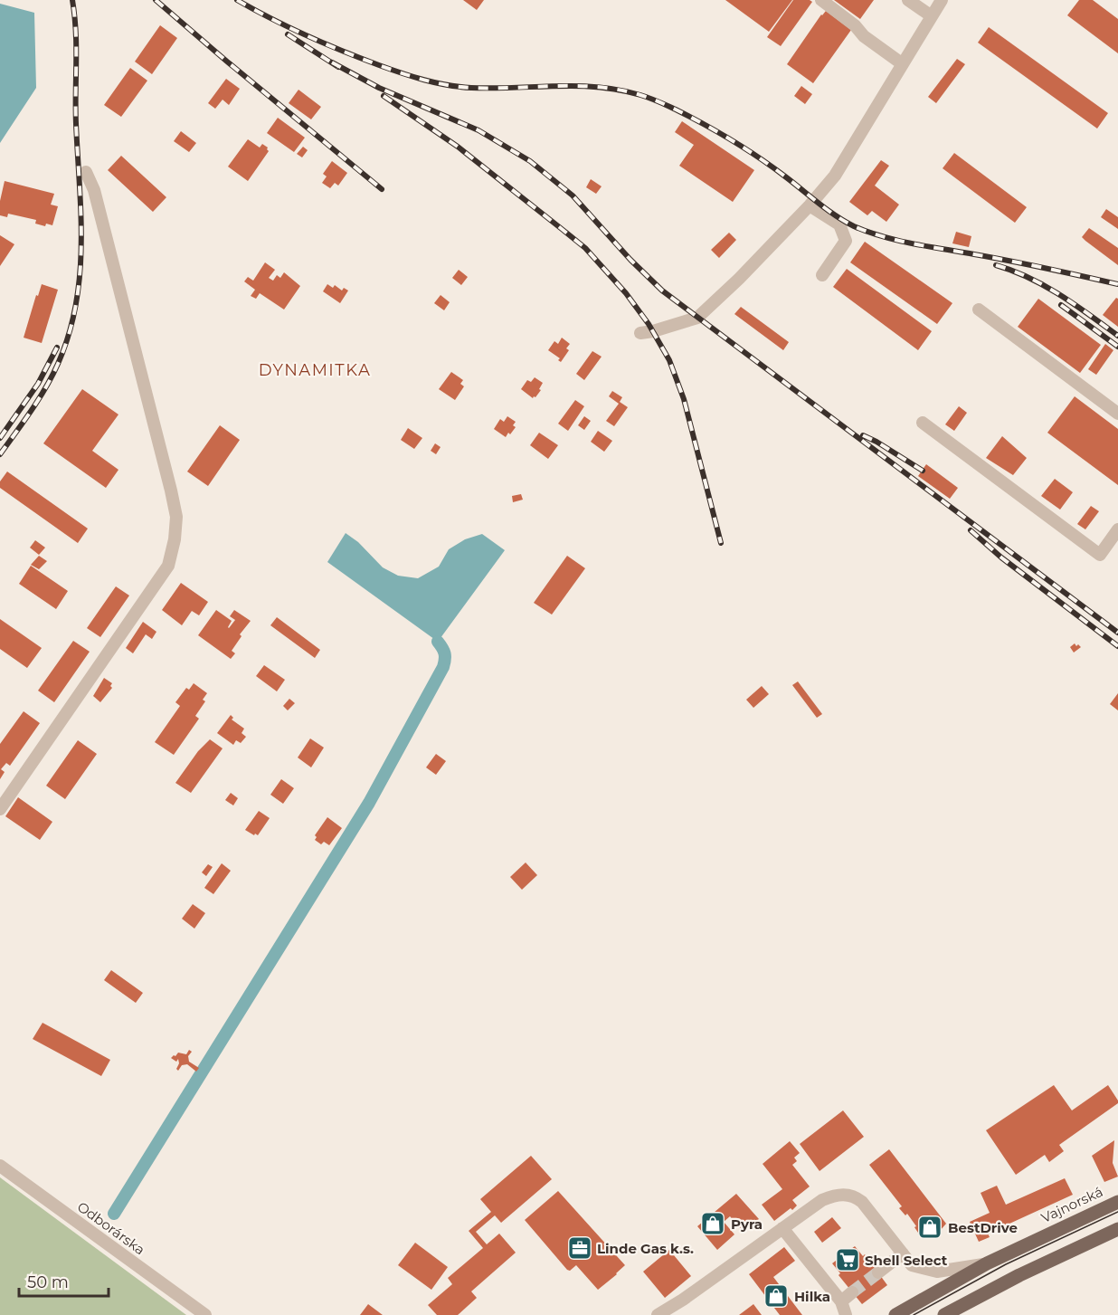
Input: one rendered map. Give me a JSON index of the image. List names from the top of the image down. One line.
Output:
{"streets":{"main road":["Vajnorská"],"street":["Odborárska"]},"districts":["DYNAMITKA"],"places":{"shop":["Pyra","BestDrive","Hilka"],"office":["Linde Gas k.s."],"supermarket":["Shell Select"]},"scale_bar":"50 m"}
